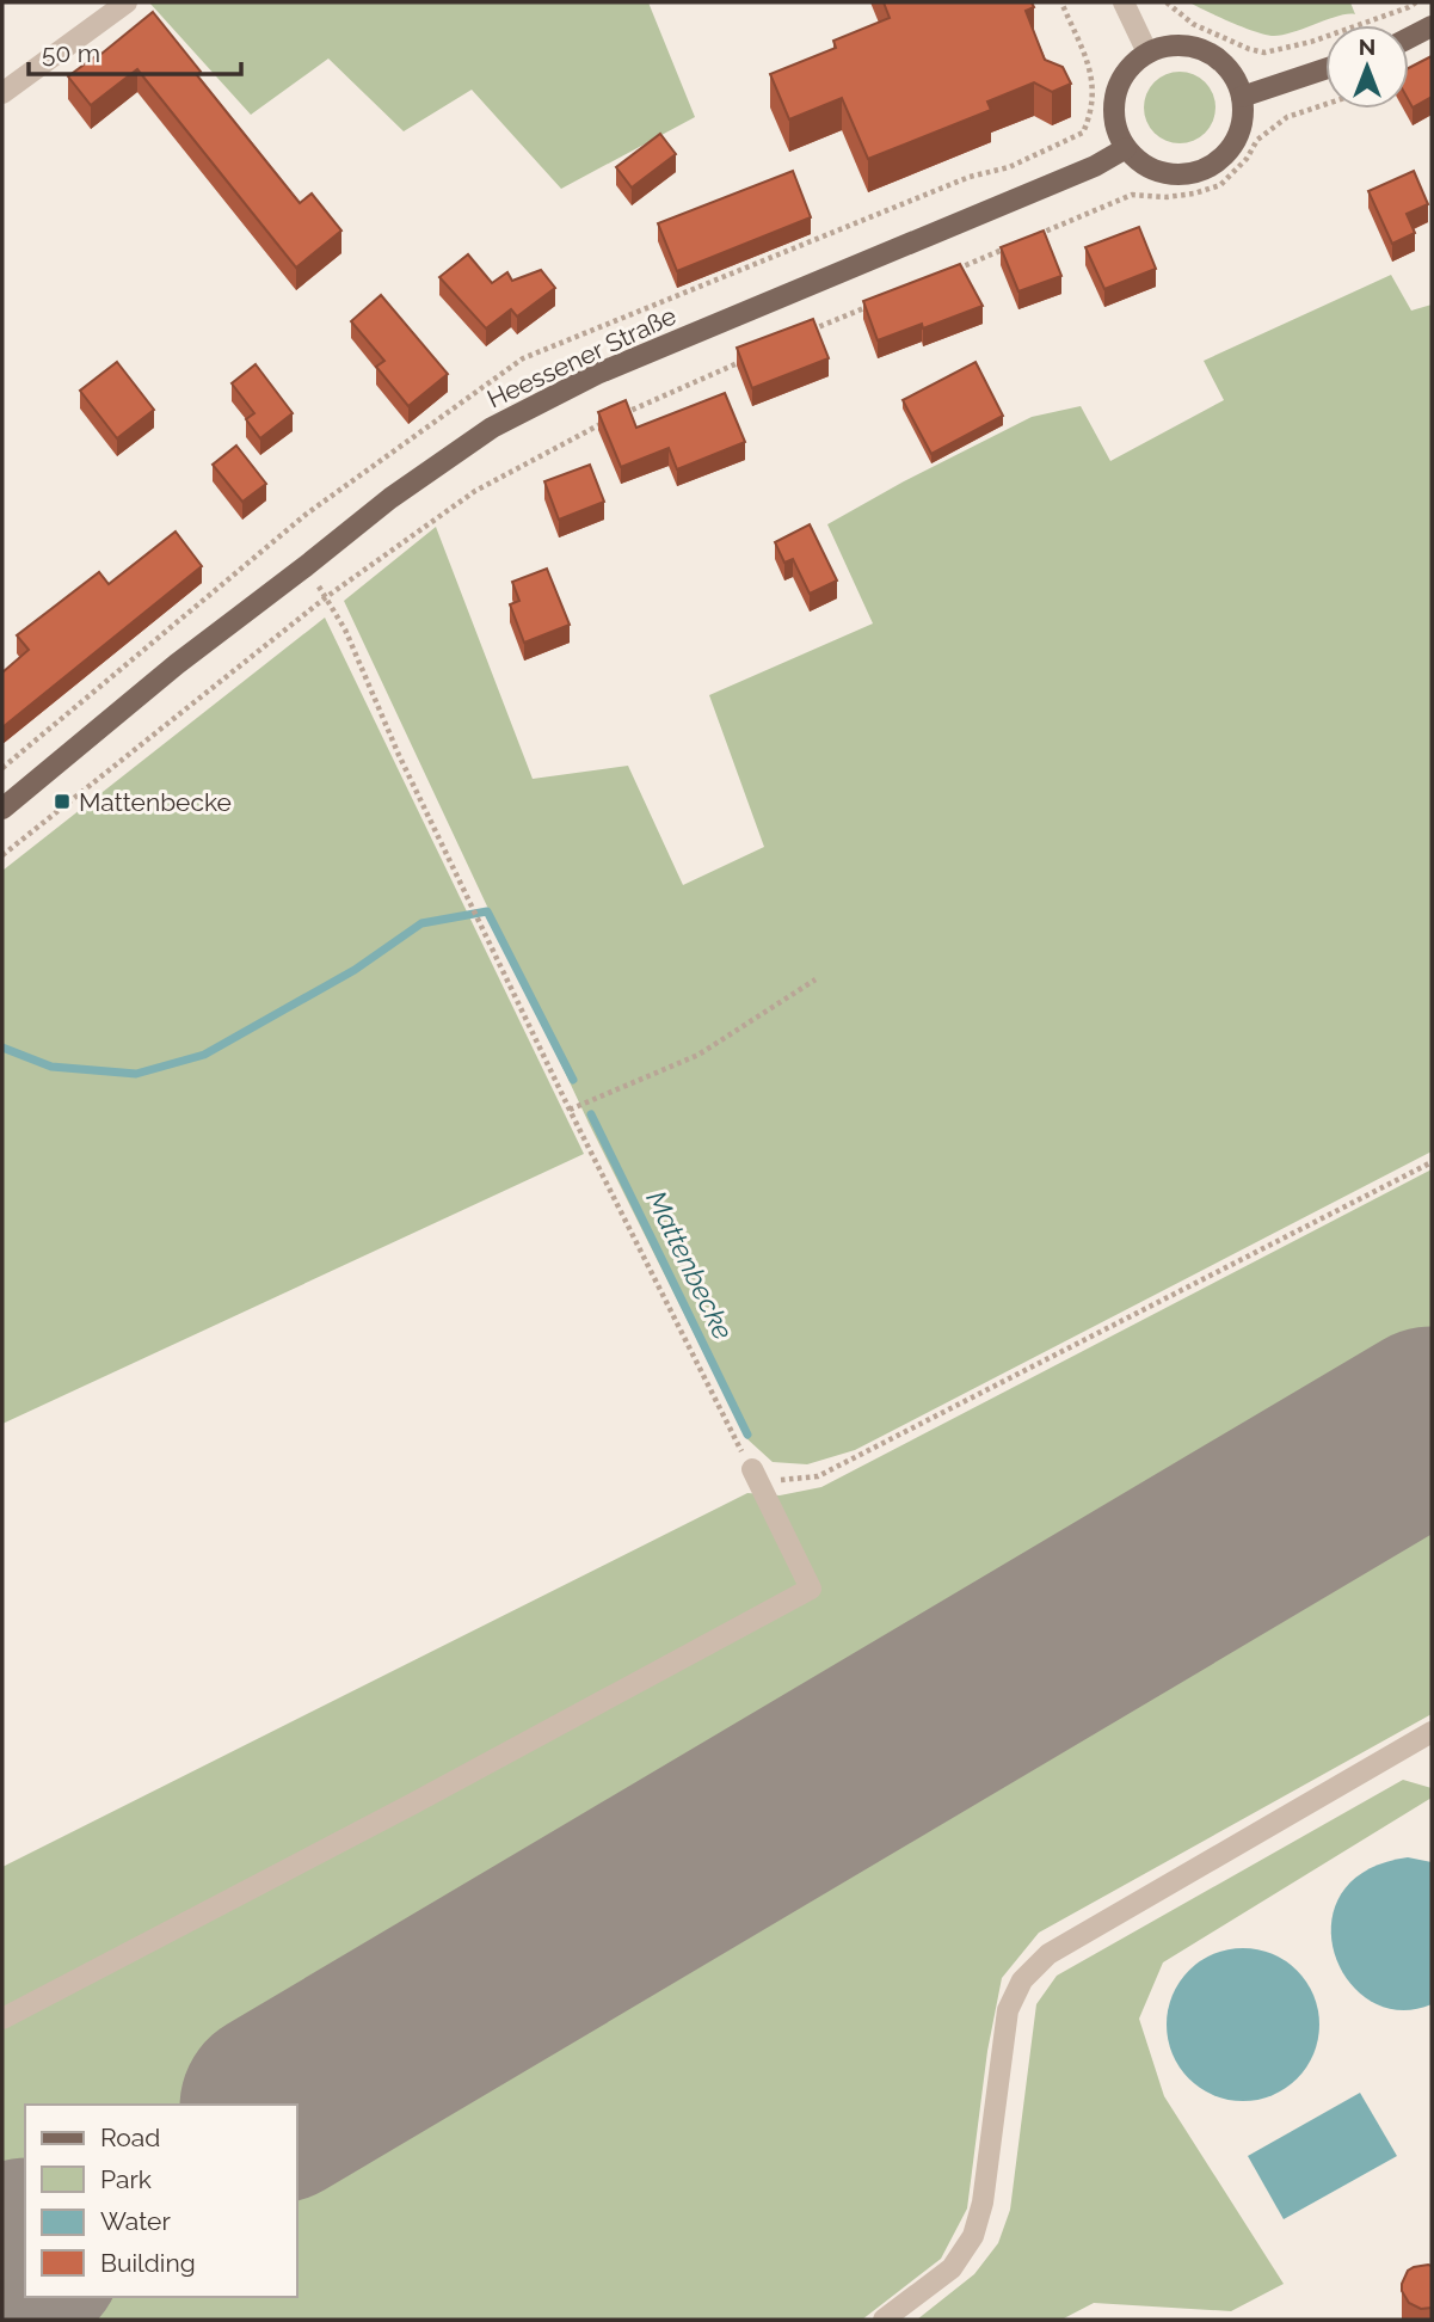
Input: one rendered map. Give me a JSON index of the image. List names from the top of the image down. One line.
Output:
{"streets":{"main road":["Heessener Straße"]},"water":["Mattenbecke"],"places":{"transit":["Mattenbecke"]},"legend":["Road","Park","Water","Building"],"scale_bar":"50 m","north":"top"}
